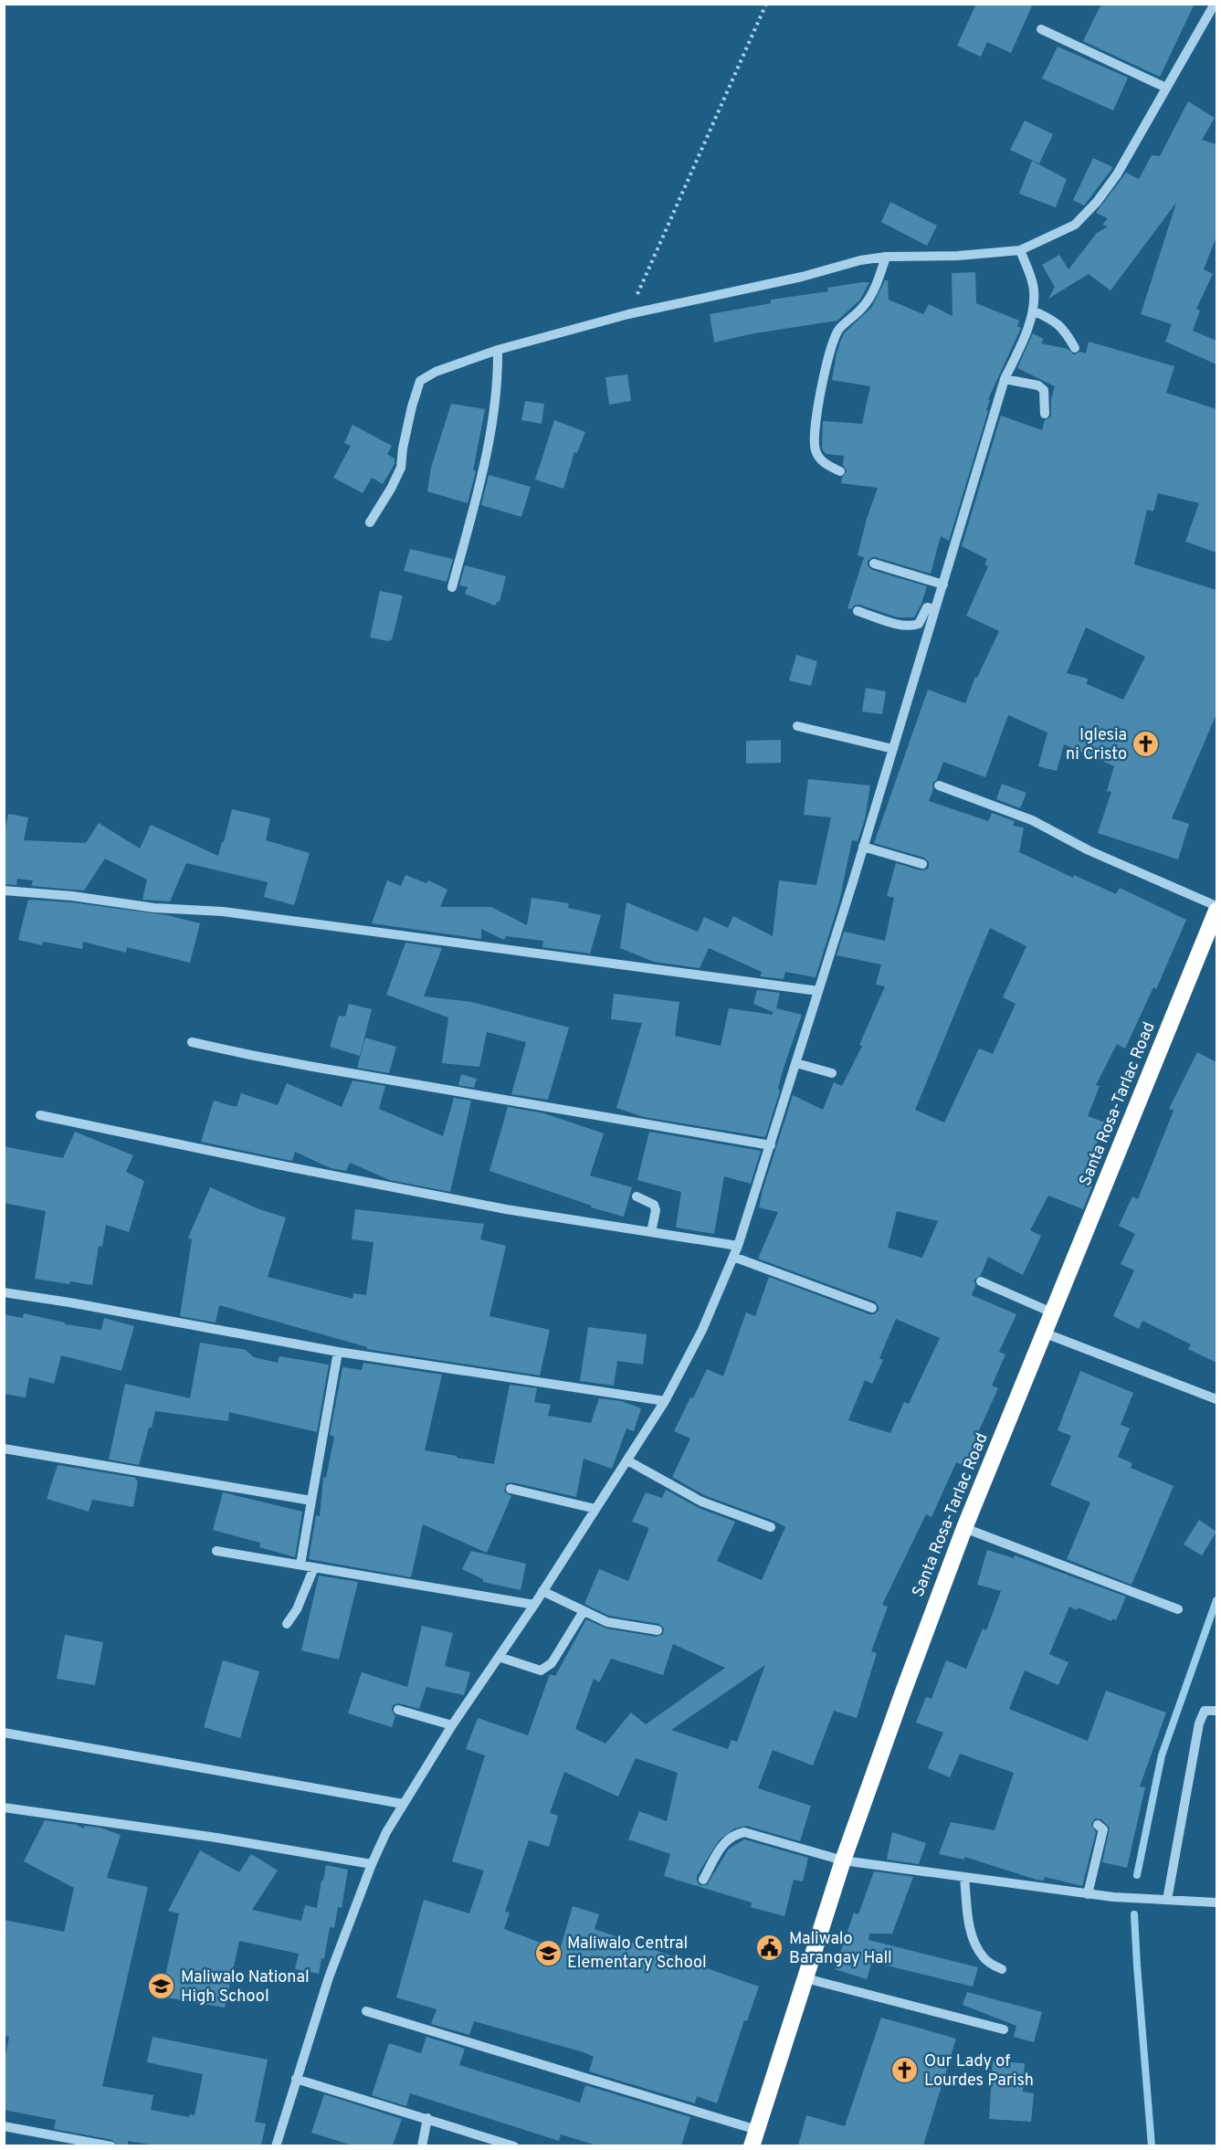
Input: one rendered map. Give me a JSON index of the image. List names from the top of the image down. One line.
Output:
{"streets":{"highway":["Santa Rosa-Tarlac Road"]},"places":{"church":["Iglesia ni Cristo","Our Lady of Lourdes Parish"],"public building":["Maliwalo Barangay Hall"],"school or university":["Maliwalo Central Elementary School","Maliwalo National High School"]}}
